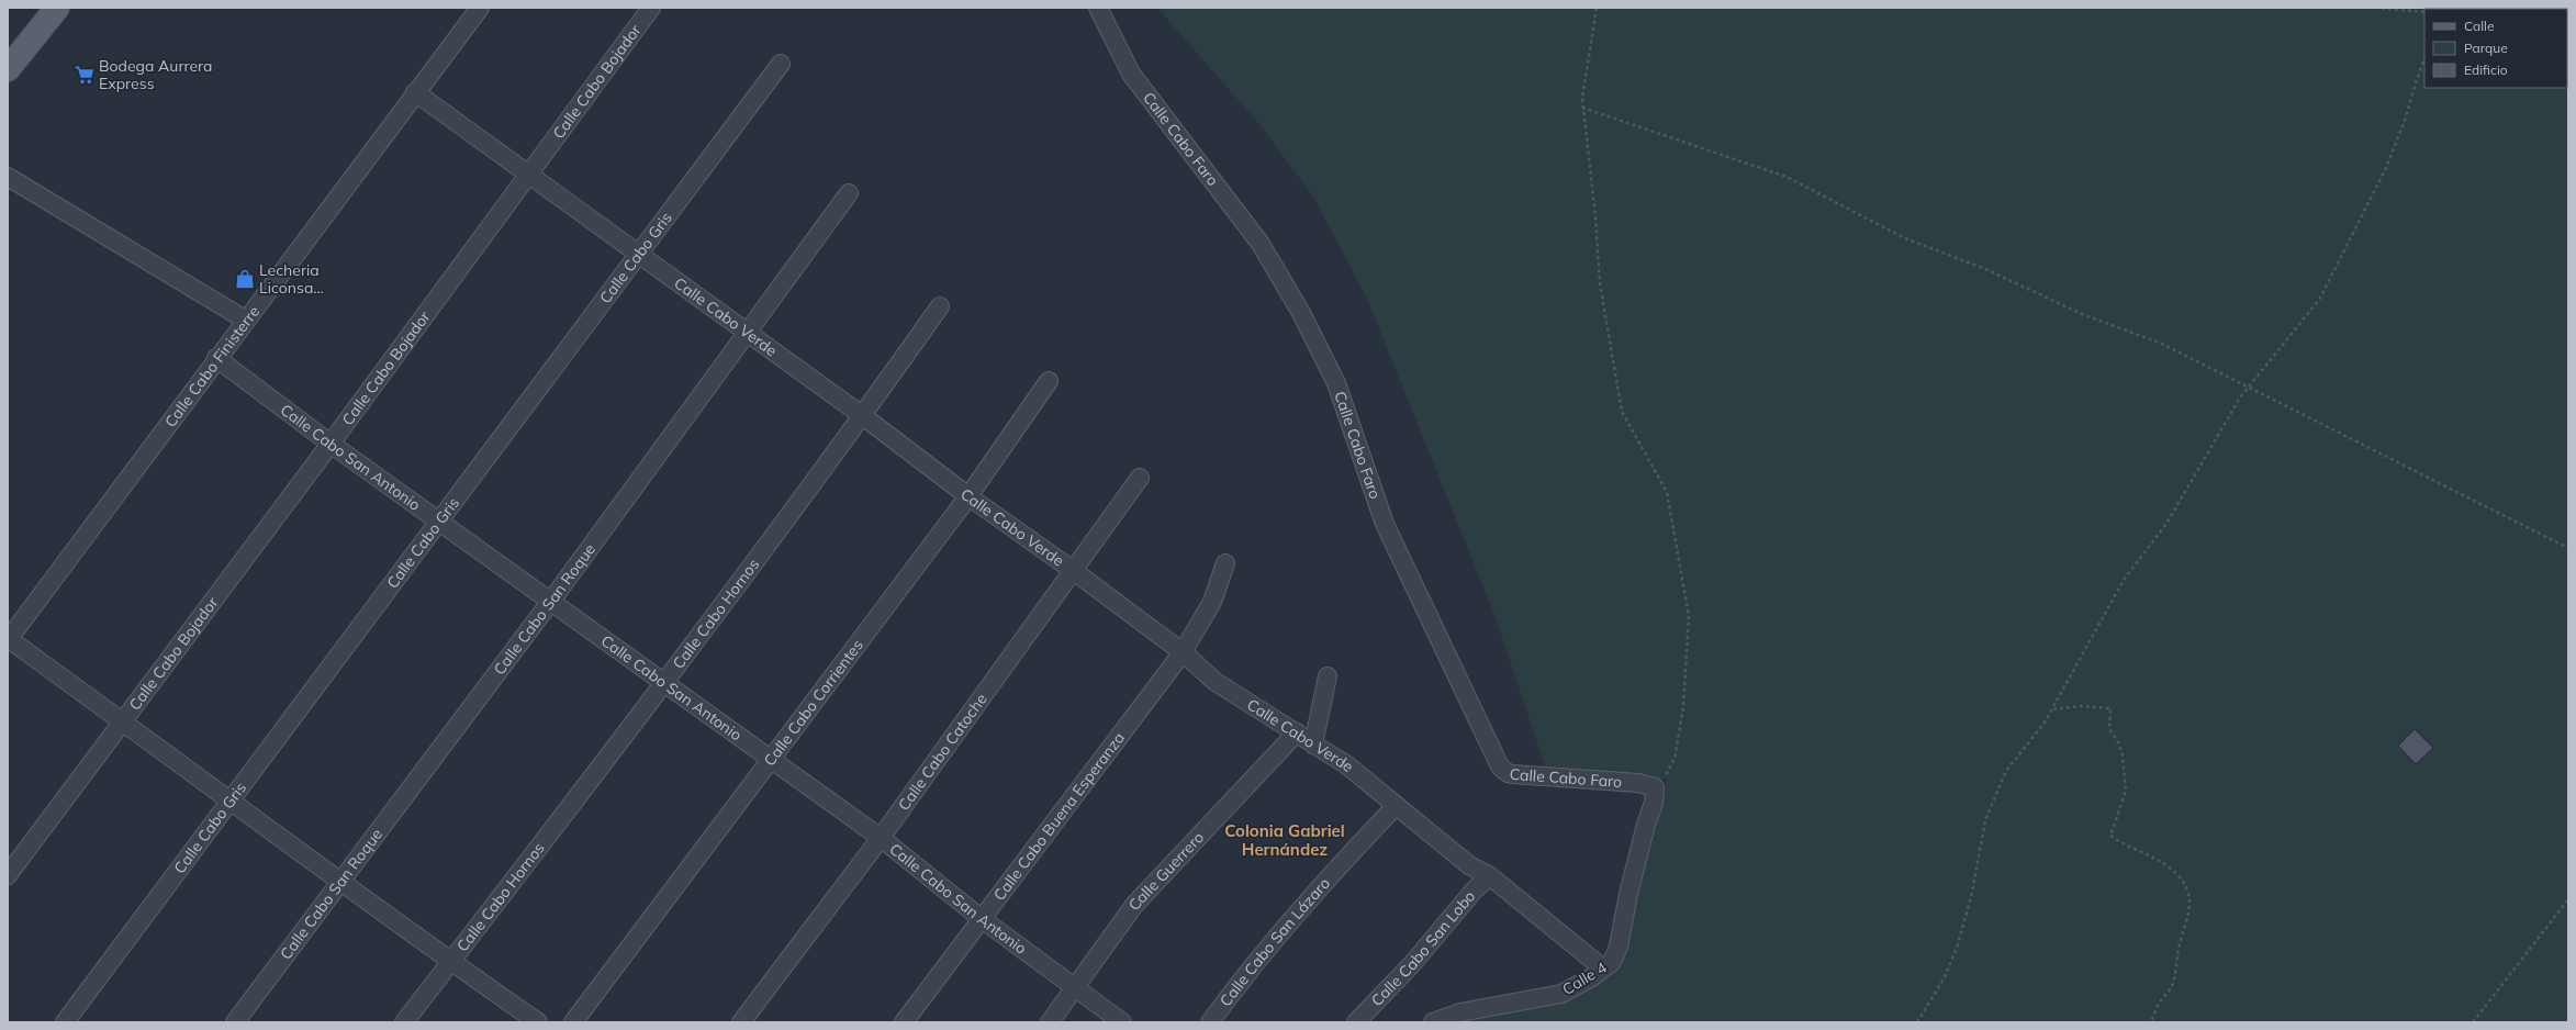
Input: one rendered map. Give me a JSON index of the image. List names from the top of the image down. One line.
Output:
{"streets":{"street":["Calle Cabo Bojador","Calle Cabo Faro","Calle Cabo Gris","Calle Cabo Verde","Calle Cabo Finisterre","Calle Cabo San Antonio","Calle Cabo San Roque","Calle Cabo Hornos","Calle Cabo Corrientes","Calle Cabo Catoche","Calle Cabo Buena Esperanza","Calle Guerrero","Calle Cabo San Lázaro","Calle Cabo San Lobo","Calle 4"]},"crossings":[["Calle Cabo Bojador","Calle Cabo Verde"],["Calle Cabo Bojador","Calle Cabo San Antonio"],["Calle Cabo Faro","Calle 4"],["Calle Cabo Gris","Calle Cabo Verde"],["Calle Cabo Gris","Calle Cabo San Antonio"],["Calle Cabo Verde","Calle Cabo Finisterre"],["Calle Cabo Verde","Calle Cabo San Roque"],["Calle Cabo Verde","Calle Cabo Hornos"],["Calle Cabo Verde","Calle Cabo Corrientes"],["Calle Cabo Verde","Calle Cabo Catoche"],["Calle Cabo Verde","Calle Cabo Buena Esperanza"],["Calle Cabo Verde","Calle Guerrero"],["Calle Cabo Verde","Calle Cabo San Lázaro"],["Calle Cabo Verde","Calle Cabo San Lobo"],["Calle Cabo Verde","Calle 4"],["Calle Cabo Finisterre","Calle Cabo San Antonio"],["Calle Cabo San Antonio","Calle Cabo San Roque"],["Calle Cabo San Antonio","Calle Cabo Hornos"],["Calle Cabo San Antonio","Calle Cabo Corrientes"],["Calle Cabo San Antonio","Calle Cabo Catoche"],["Calle Cabo San Antonio","Calle Cabo Buena Esperanza"],["Calle Cabo San Antonio","Calle Guerrero"]],"districts":["Colonia Gabriel Hernández"],"places":{"supermarket":["Bodega Aurrera Express"],"shop":["Lecheria Liconsa..."]},"legend":["Calle","Parque","Edificio"]}
